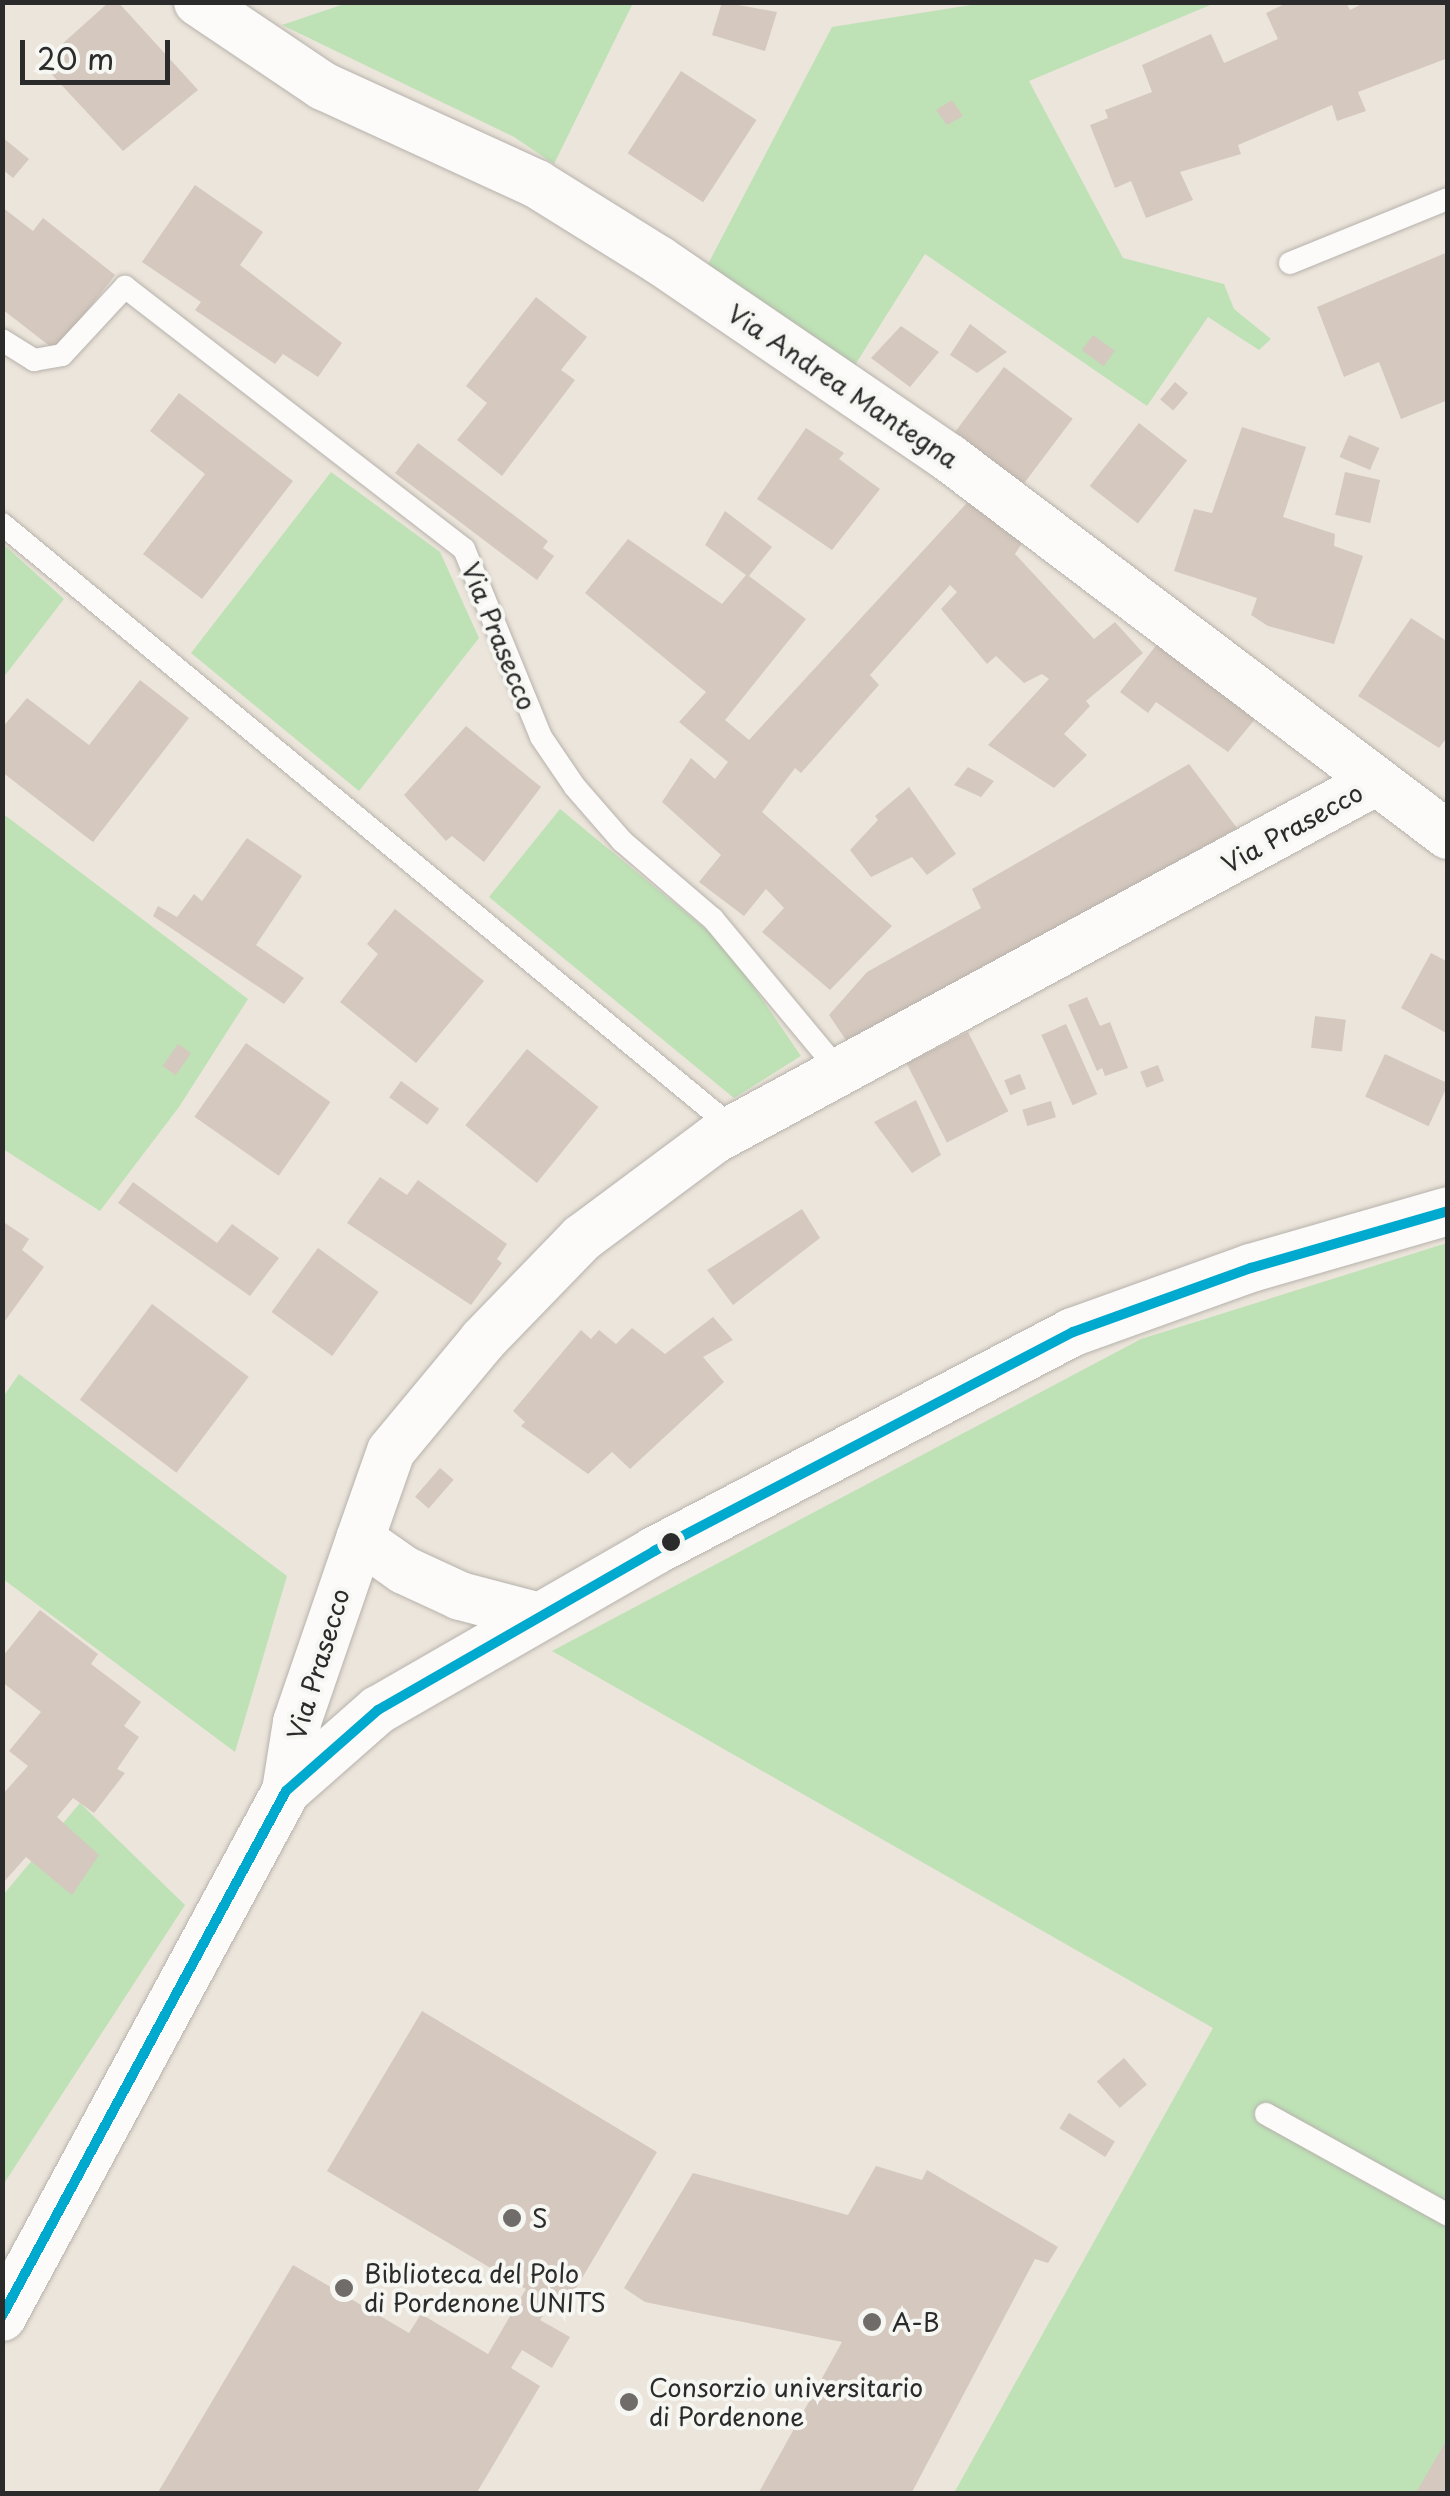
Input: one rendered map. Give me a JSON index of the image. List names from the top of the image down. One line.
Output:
{"streets":{"street":["Via Andrea Mantegna","Via Prasecco"]},"crossings":[["Via Andrea Mantegna","Via Prasecco"]],"places":["S","Biblioteca del Polo di Pordenone UNITS","A-B","Consorzio universitario di Pordenone"],"scale_bar":"20 m"}
